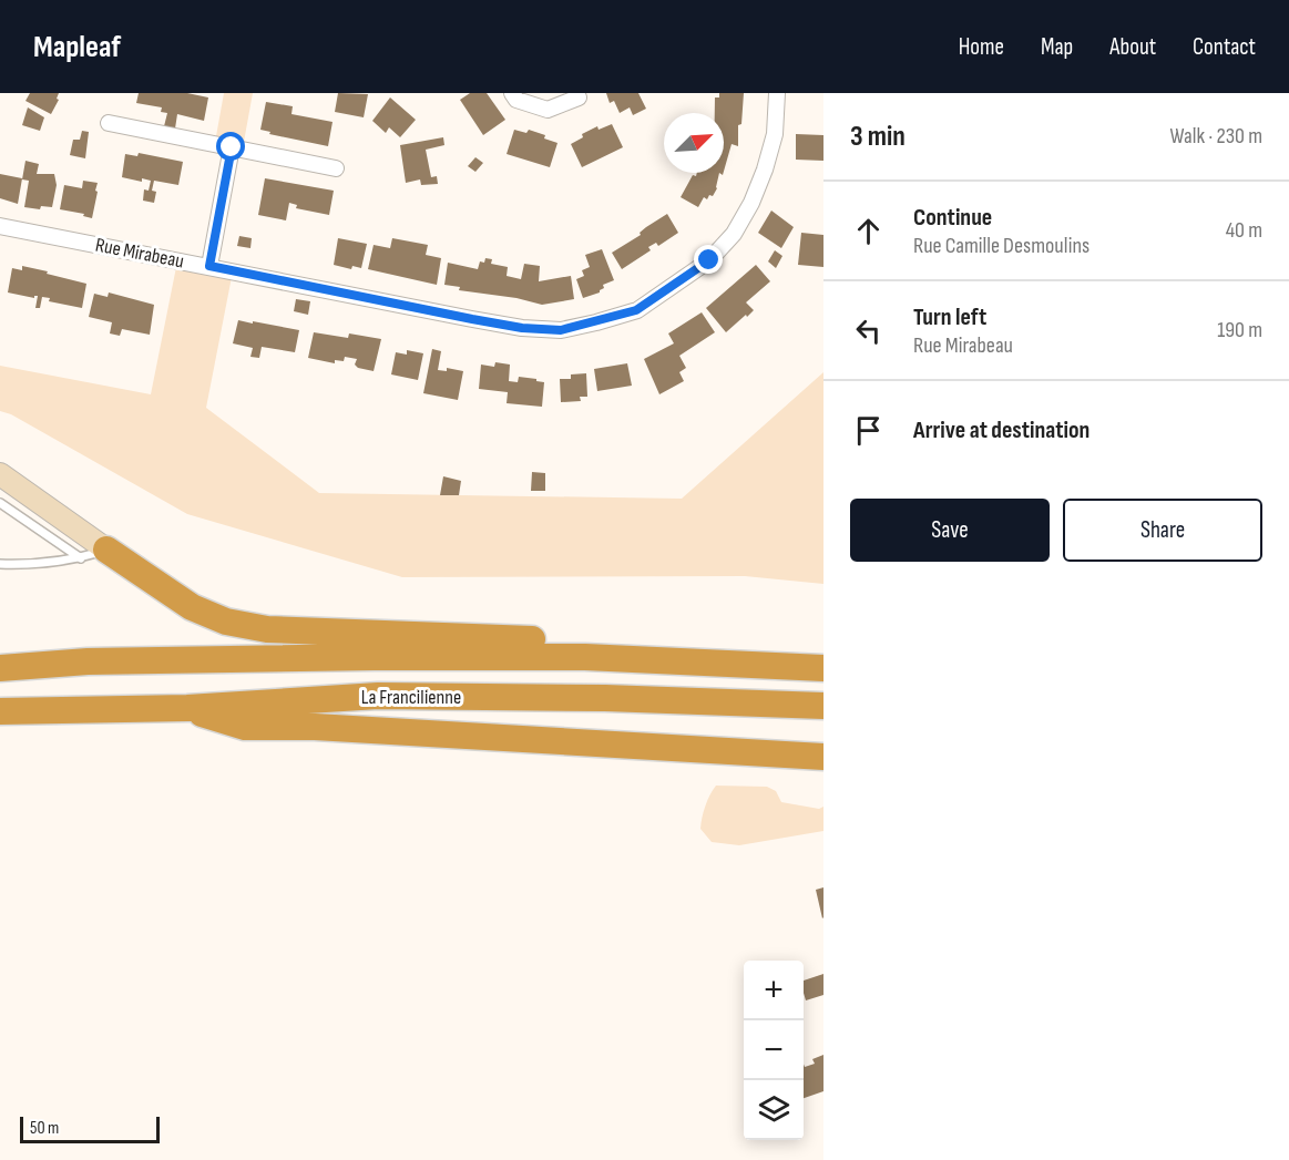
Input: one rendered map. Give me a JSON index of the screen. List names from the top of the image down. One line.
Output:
{"streets":{"highway":["La Francilienne"],"street":["Rue Mirabeau"]},"scale_bar":"50 m","north":"top right","page":{"header":"Mapleaf","nav":["Home","Map","About","Contact"],"heading":["3 min","Walk · 230 m"],"list":[["Continue","Rue Camille Desmoulins","40 m"],["Turn left","Rue Mirabeau","190 m"],"Arrive at destination"],"buttons":["Save","Share"],"map_buttons":["+","−"],"scale":"50 m"}}
